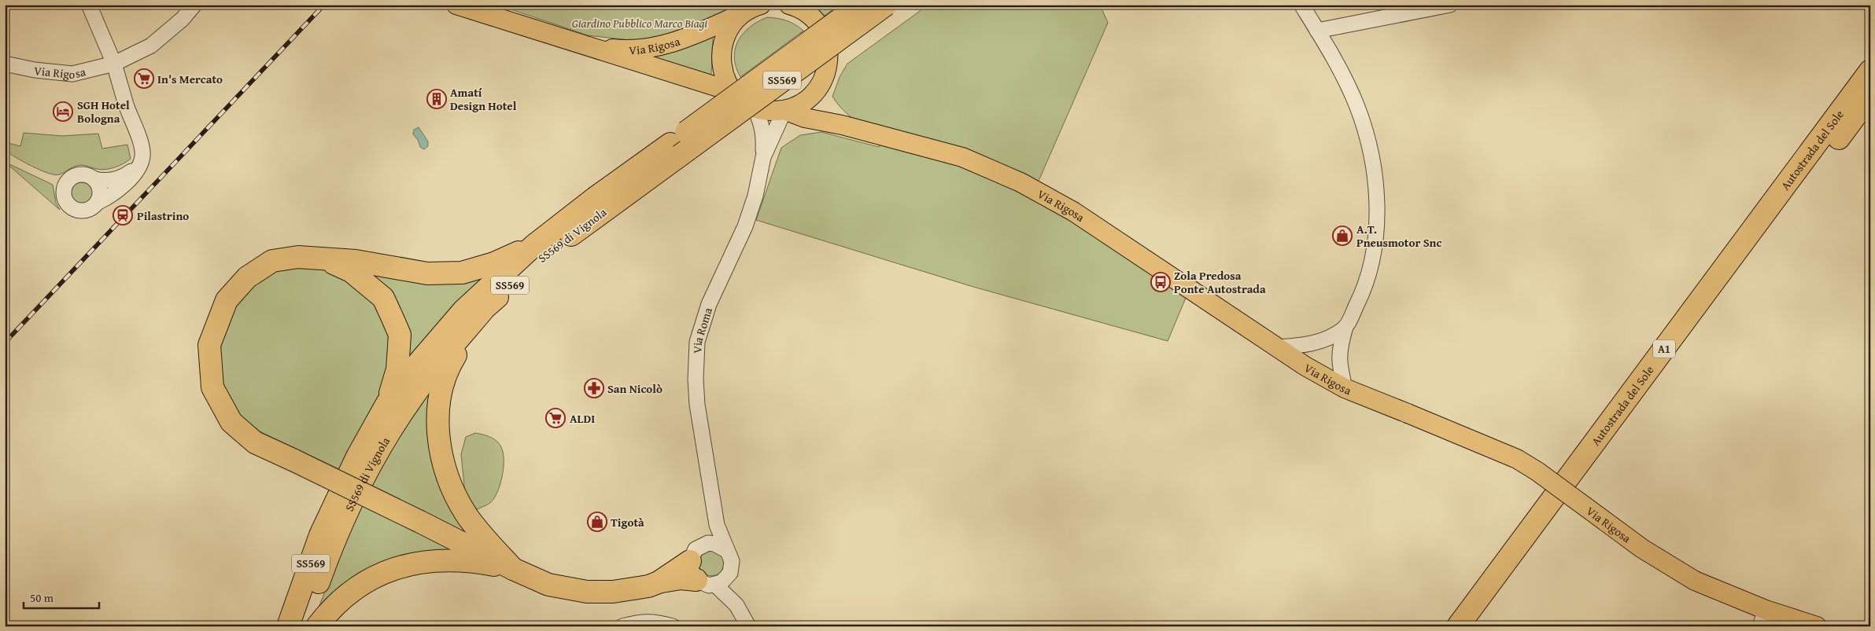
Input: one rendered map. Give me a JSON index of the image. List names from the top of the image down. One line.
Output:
{"streets":{"highway":["SS569","Autostrada del Sole","SS569 di Vignola","A1"],"main road":["Via Rigosa"],"street":["Via Roma"]},"crossings":[["Via Rigosa","Via Roma"]],"parks":["Giardino Pubblico Marco Biagi"],"places":{"supermarket":["In's Mercato","ALDI"],"building":["Amatí Design Hotel"],"hotel":["SGH Hotel Bologna"],"station":["Pilastrino"],"shop":["A.T. Pneusmotor Snc","Tigotà"],"bus stop":["Zola Predosa Ponte Autostrada"],"pharmacy":["San Nicolò"]},"scale_bar":"50 m"}
